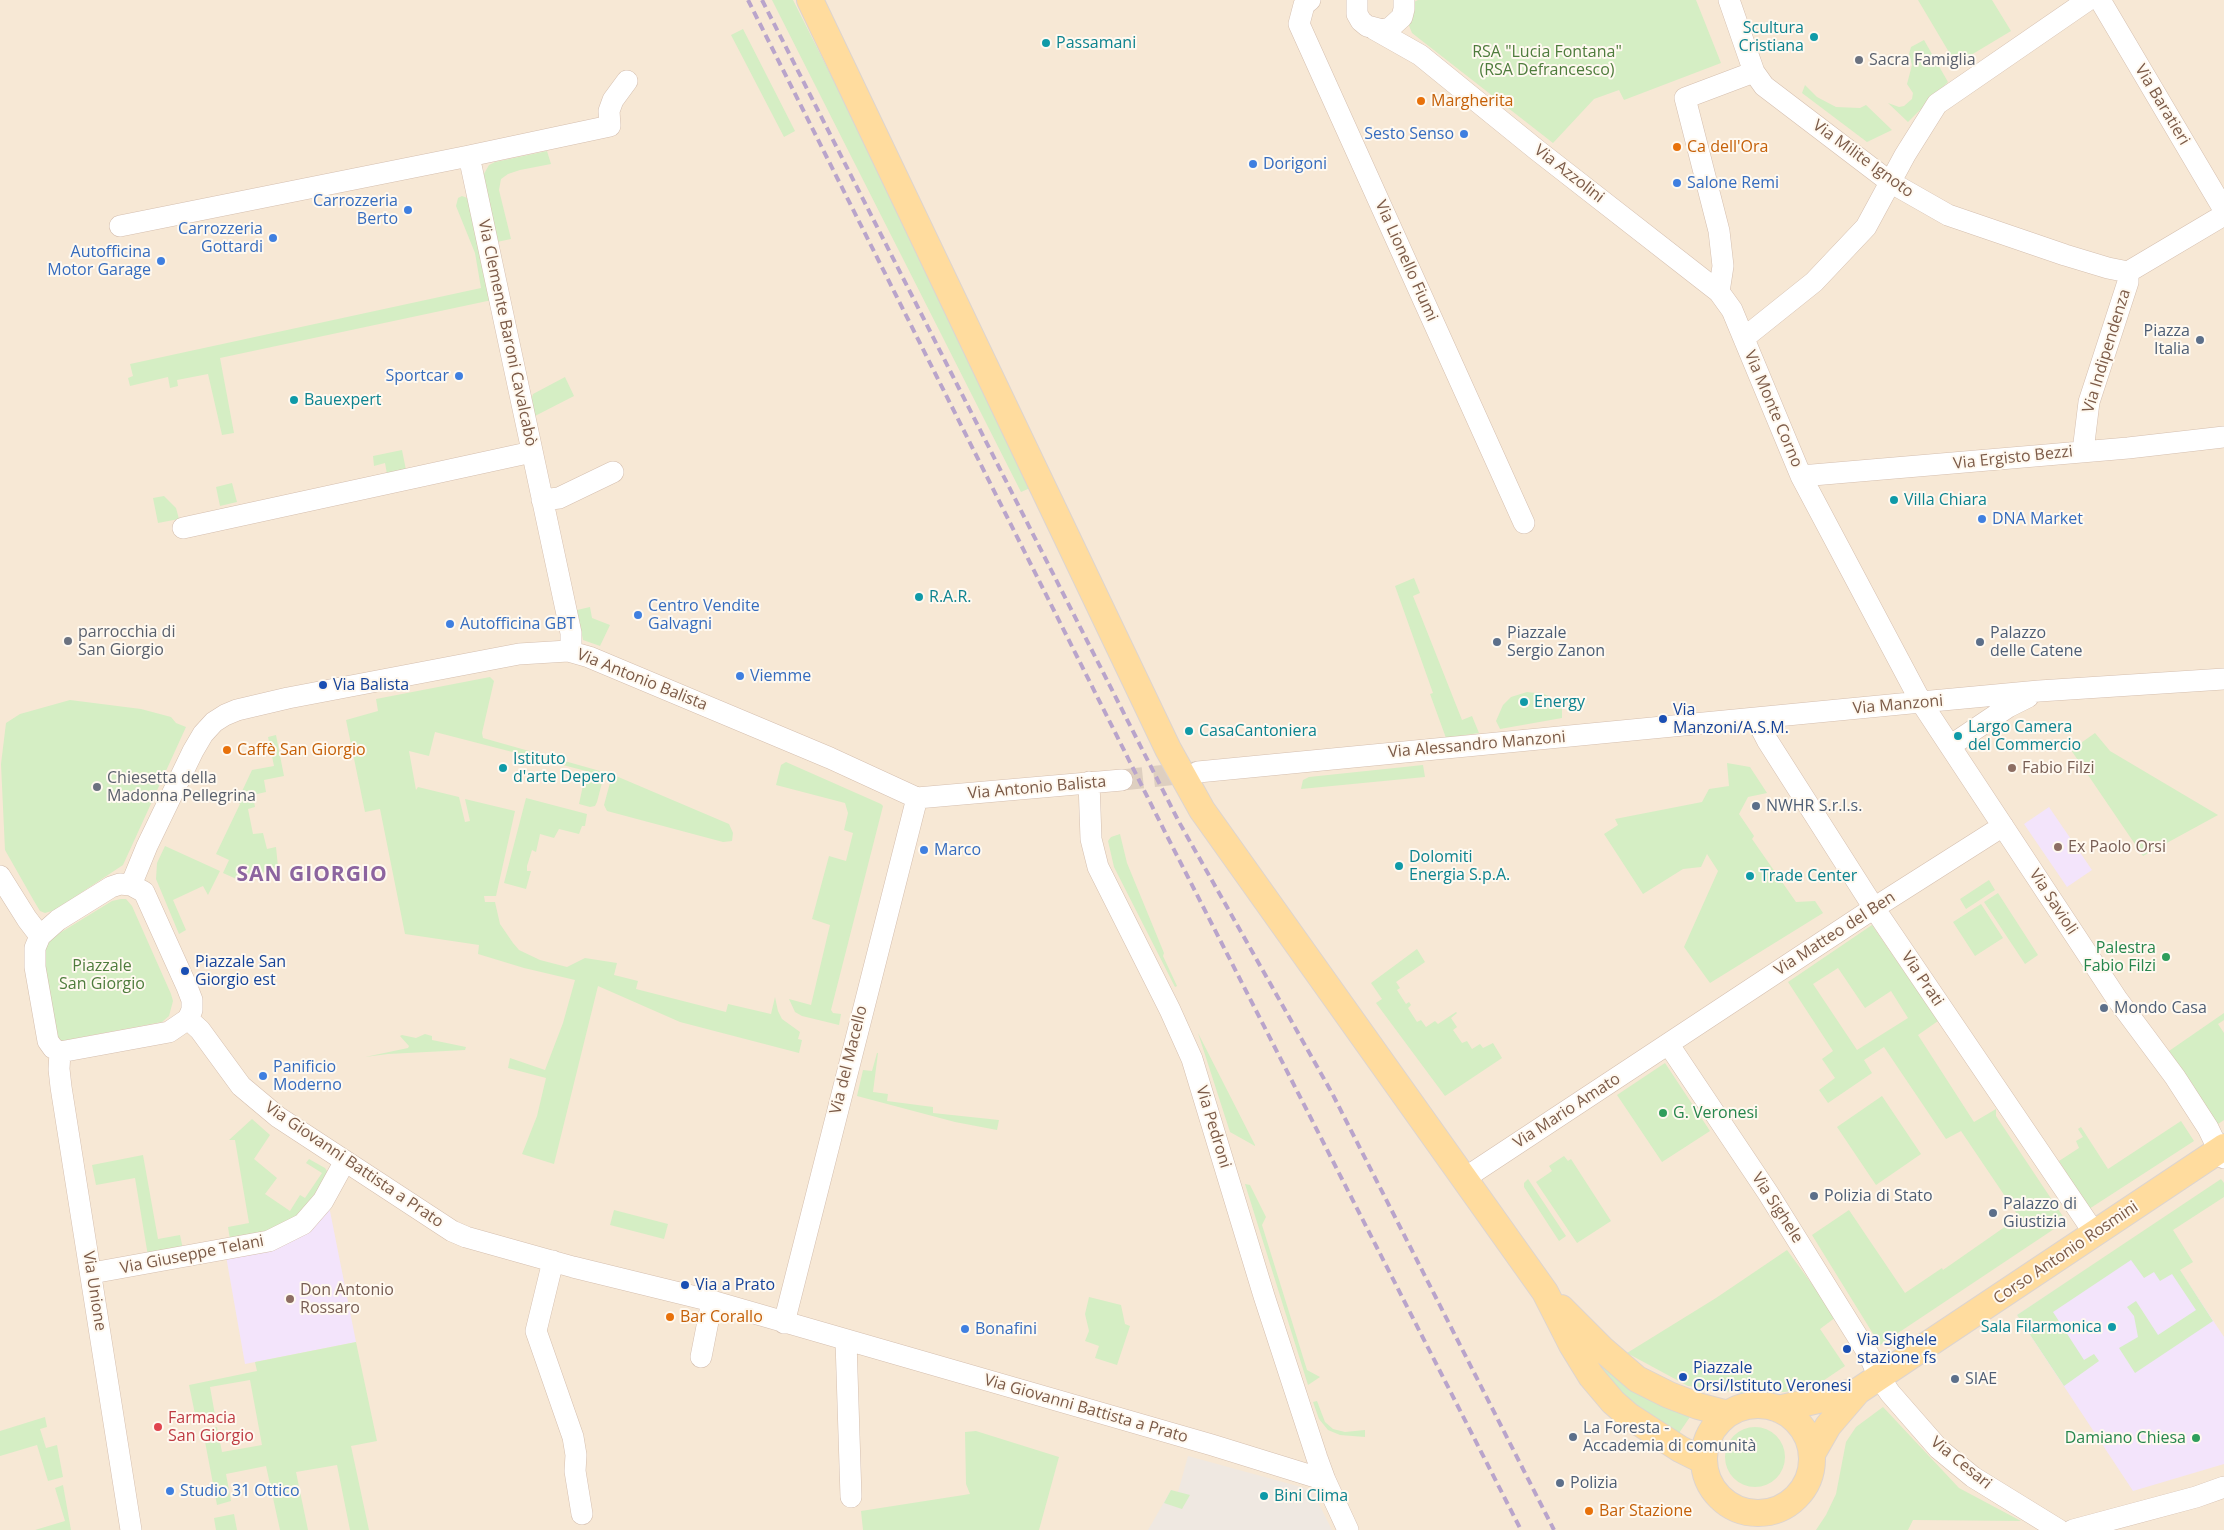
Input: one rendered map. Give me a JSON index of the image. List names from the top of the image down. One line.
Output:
{"streets":{"main road":["Corso Antonio Rosmini"],"street":["Via Baratieri","Via Milite Ignoto","Via Azzolini","Via Lionello Fiumi","Via Clemente Baroni Cavalcabò","Via Indipendenza","Via Monte Corno","Via Ergisto Bezzi","Via Antonio Balista","Via Manzoni","Via Alessandro Manzoni","Via Savioli","Via Matteo del Ben","Via Prati","Via del Macello","Via Mario Amato","Via Pedroni","Via Giovanni Battista a Prato","Via Sighele","Via Giuseppe Telani","Via Unione","Via Cesari"]},"crossings":[["Via Milite Ignoto","Via Indipendenza"],["Via Azzolini","Via Monte Corno"],["Via Clemente Baroni Cavalcabò","Via Antonio Balista"],["Via Indipendenza","Via Ergisto Bezzi"],["Via Monte Corno","Via Ergisto Bezzi"],["Via Monte Corno","Via Manzoni"],["Via Monte Corno","Via Savioli"],["Via Antonio Balista","Via del Macello"],["Via Antonio Balista","Via Pedroni"],["Via Antonio Balista","Via Giovanni Battista a Prato"],["Via Antonio Balista","Via Unione"],["Via Manzoni","Via Alessandro Manzoni"],["Via Manzoni","Via Savioli"],["Via Manzoni","Via Prati"],["Via Alessandro Manzoni","Via Prati"],["Via Savioli","Via Matteo del Ben"],["Via Savioli","Corso Antonio Rosmini"],["Via Matteo del Ben","Via Prati"],["Via Matteo del Ben","Via Mario Amato"],["Via Matteo del Ben","Via Sighele"],["Via Prati","Corso Antonio Rosmini"],["Via del Macello","Via Giovanni Battista a Prato"],["Via Mario Amato","Via Sighele"],["Via Pedroni","Via Giovanni Battista a Prato"],["Via Giovanni Battista a Prato","Via Giuseppe Telani"],["Via Giovanni Battista a Prato","Via Unione"],["Via Sighele","Corso Antonio Rosmini"],["Via Sighele","Via Cesari"],["Corso Antonio Rosmini","Via Cesari"],["Via Giuseppe Telani","Via Unione"]],"districts":["SAN GIORGIO"],"parks":["RSA \"Lucia Fontana\" (RSA Defrancesco)","Piazzale San Giorgio"],"places":["Scultura Cristiana","Passamani","Sacra Famiglia","Margherita","Sesto Senso","Ca dell'Ora","Dorigoni","Salone Remi","Carrozzeria Berto","Carrozzeria Gottardi","Autofficina Motor Garage","Piazza Italia","Sportcar","Bauexpert","Villa Chiara","DNA Market","R.A.R.","Centro Vendite Galvagni","Autofficina GBT","parrocchia di San Giorgio","Piazzale Sergio Zanon","Palazzo delle Catene","Viemme","Via Balista","Energy","Via Manzoni/A.S.M.","CasaCantoniera","Largo Camera del Commercio","Caffè San Giorgio","Istituto d'arte Depero","Fabio Filzi","Chiesetta della Madonna Pellegrina","NWHR S.r.l.s.","Ex Paolo Orsi","Marco","Dolomiti Energia S.p.A.","Trade Center","Palestra Fabio Filzi","Piazzale San Giorgio est","Mondo Casa","Panificio Moderno","G. Veronesi","Polizia di Stato","Palazzo di Giustizia","Via a Prato","Don Antonio Rossaro","Bar Corallo","Sala Filarmonica","Bonafini","Via Sighele stazione fs","Piazzale Orsi/Istituto Veronesi","SIAE","Farmacia San Giorgio","La Foresta - Accademia di comunità","Damiano Chiesa","Polizia","Studio 31 Ottico","Bini Clima","Bar Stazione"]}
